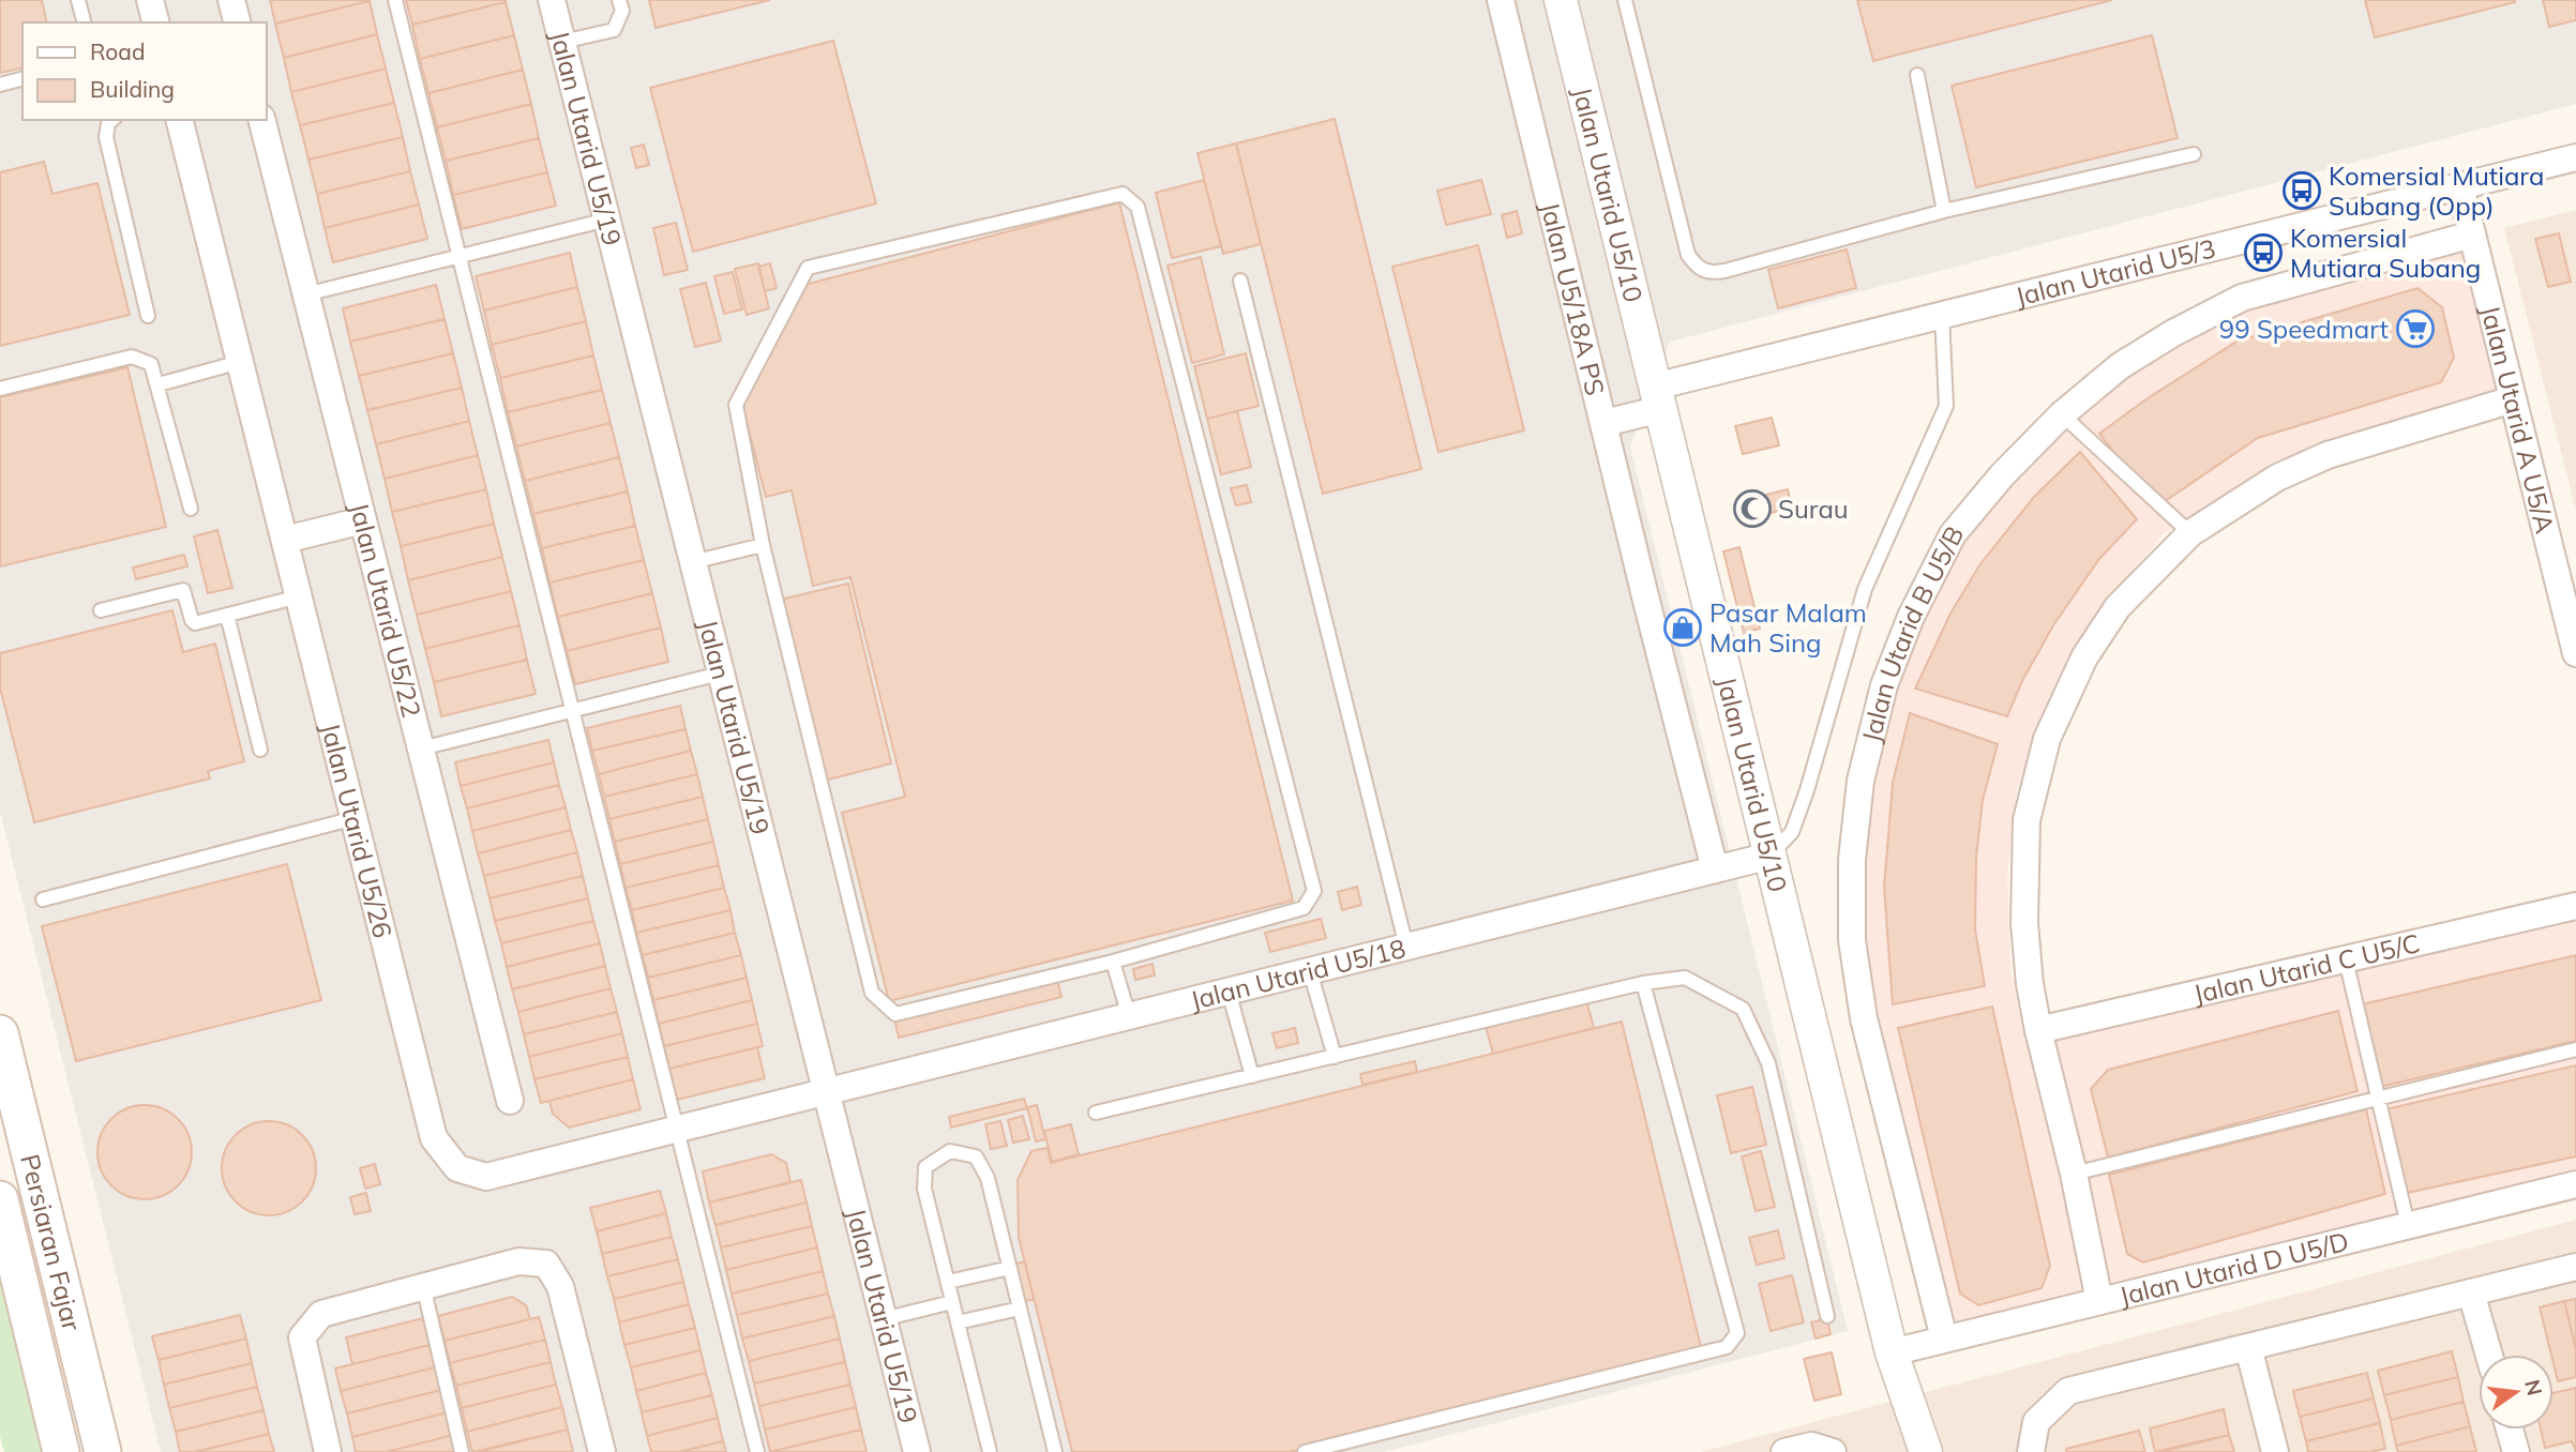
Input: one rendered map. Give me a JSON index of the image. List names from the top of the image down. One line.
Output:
{"streets":{"main road":["Persiaran Fajar"],"street":["Jalan Utarid U5/19","Jalan Utarid U5/10","Jalan Utarid U5/3","Jalan U5/18A PS","Jalan Utarid A U5/A","Jalan Utarid U5/22","Jalan Utarid B U5/B","Jalan Utarid U5/26","Jalan Utarid C U5/C","Jalan Utarid U5/18","Jalan Utarid D U5/D"]},"crossings":[["Jalan Utarid U5/19","Jalan Utarid U5/26"],["Jalan Utarid U5/19","Jalan Utarid U5/18"],["Jalan Utarid U5/10","Jalan Utarid U5/3"],["Jalan Utarid U5/10","Jalan Utarid U5/18"],["Jalan Utarid U5/10","Jalan Utarid D U5/D"],["Jalan Utarid U5/3","Jalan U5/18A PS"],["Jalan Utarid U5/3","Jalan Utarid A U5/A"],["Jalan U5/18A PS","Jalan Utarid U5/18"],["Jalan Utarid A U5/A","Jalan Utarid B U5/B"],["Jalan Utarid B U5/B","Jalan Utarid D U5/D"],["Jalan Utarid U5/26","Jalan Utarid U5/18"]],"places":{"bus stop":["Komersial Mutiara Subang (Opp)","Komersial Mutiara Subang"],"supermarket":["99 Speedmart"],"mosque":["Surau"],"shop":["Pasar Malam Mah Sing"]},"legend":["Road","Building"],"north":"right"}
